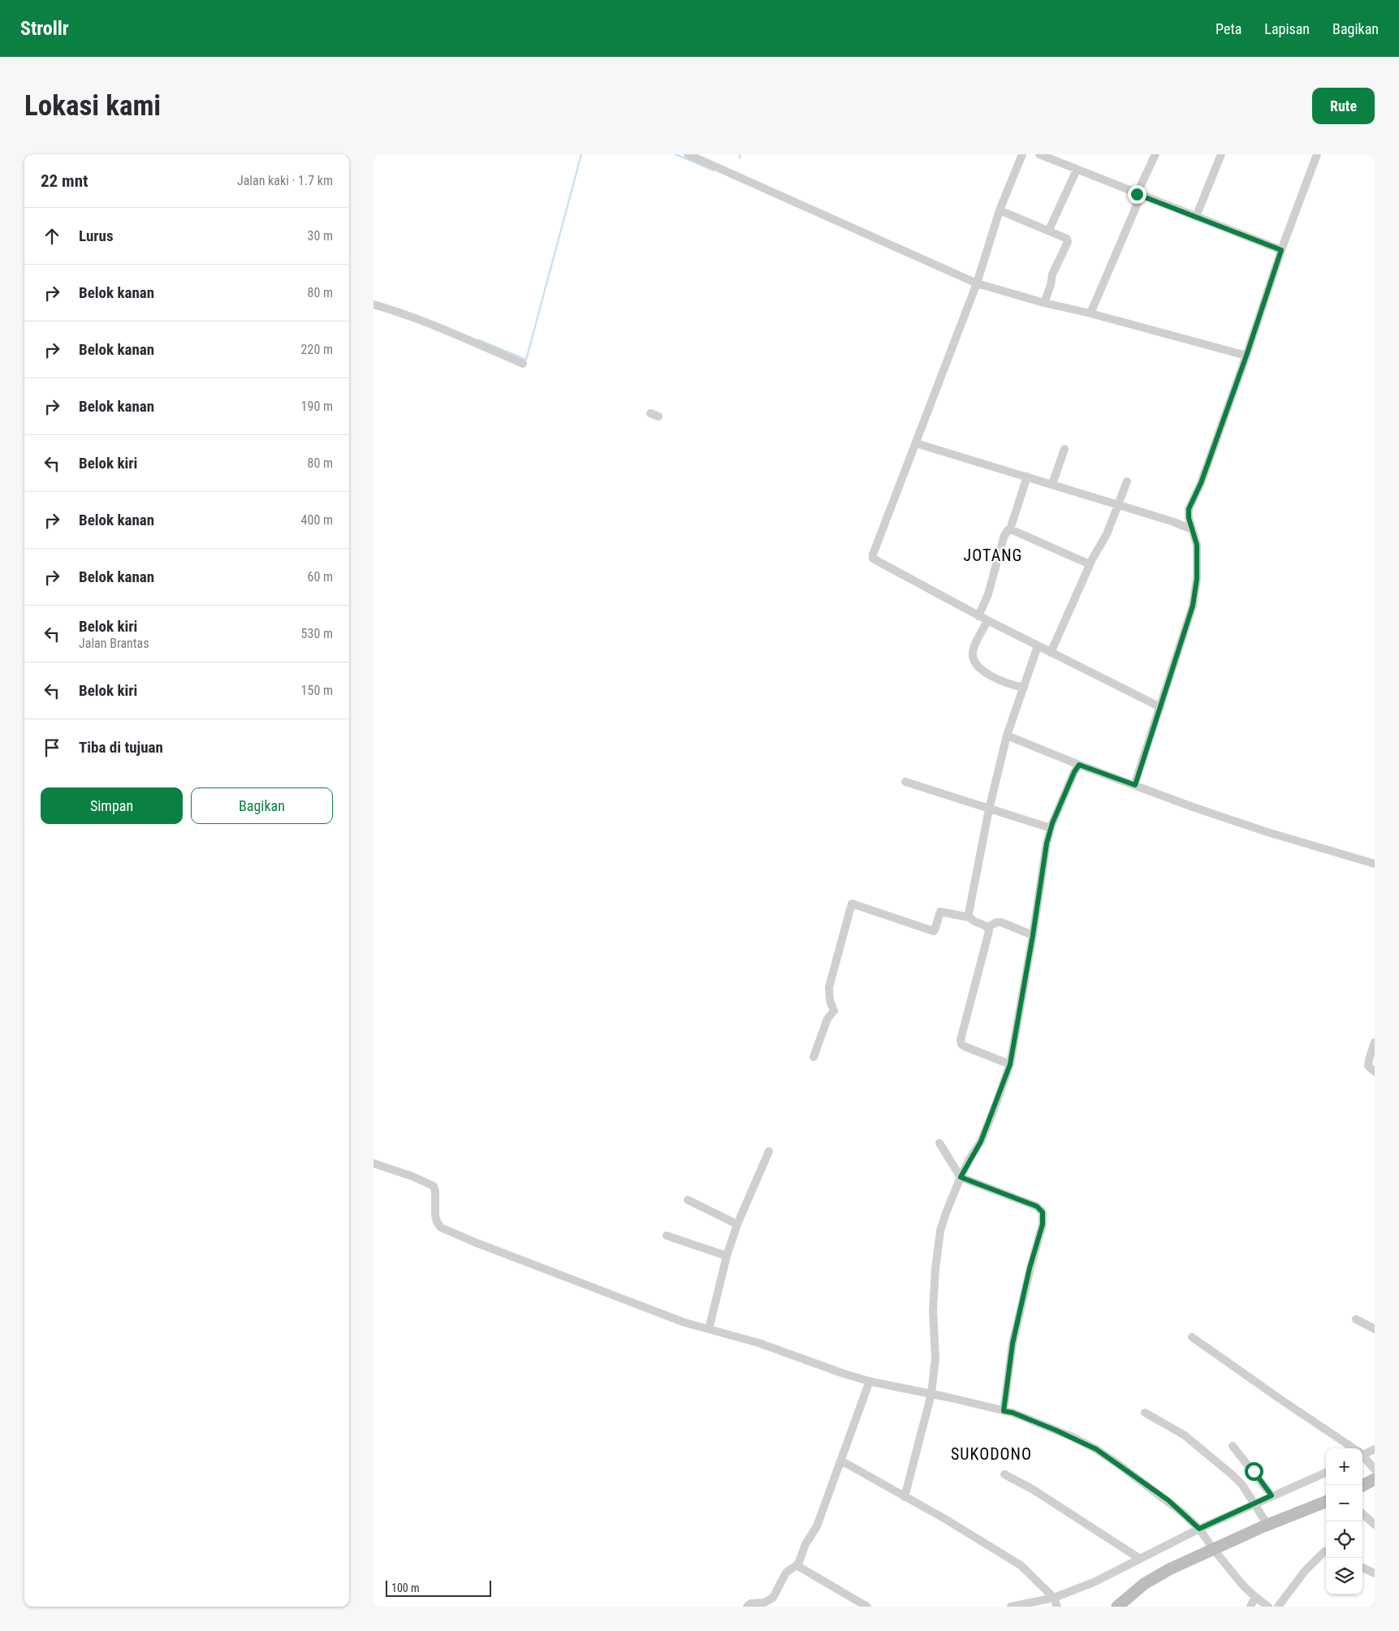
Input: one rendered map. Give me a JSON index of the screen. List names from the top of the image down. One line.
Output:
{"districts":["JOTANG","SUKODONO"],"scale_bar":"100 m","page":{"header":"Strollr","nav":["Peta","Lapisan","Bagikan"],"buttons":["Rute",["Simpan","Bagikan"]],"title":"Lokasi kami","heading":["22 mnt","Jalan kaki · 1.7 km"],"list":[["Lurus","30 m"],["Belok kanan","80 m"],["Belok kanan","220 m"],["Belok kanan","190 m"],["Belok kiri","80 m"],["Belok kanan","400 m"],["Belok kanan","60 m"],["Belok kiri","Jalan Brantas","530 m"],["Belok kiri","150 m"],"Tiba di tujuan"],"map_buttons":["+","−"],"scale":"100 m"}}
